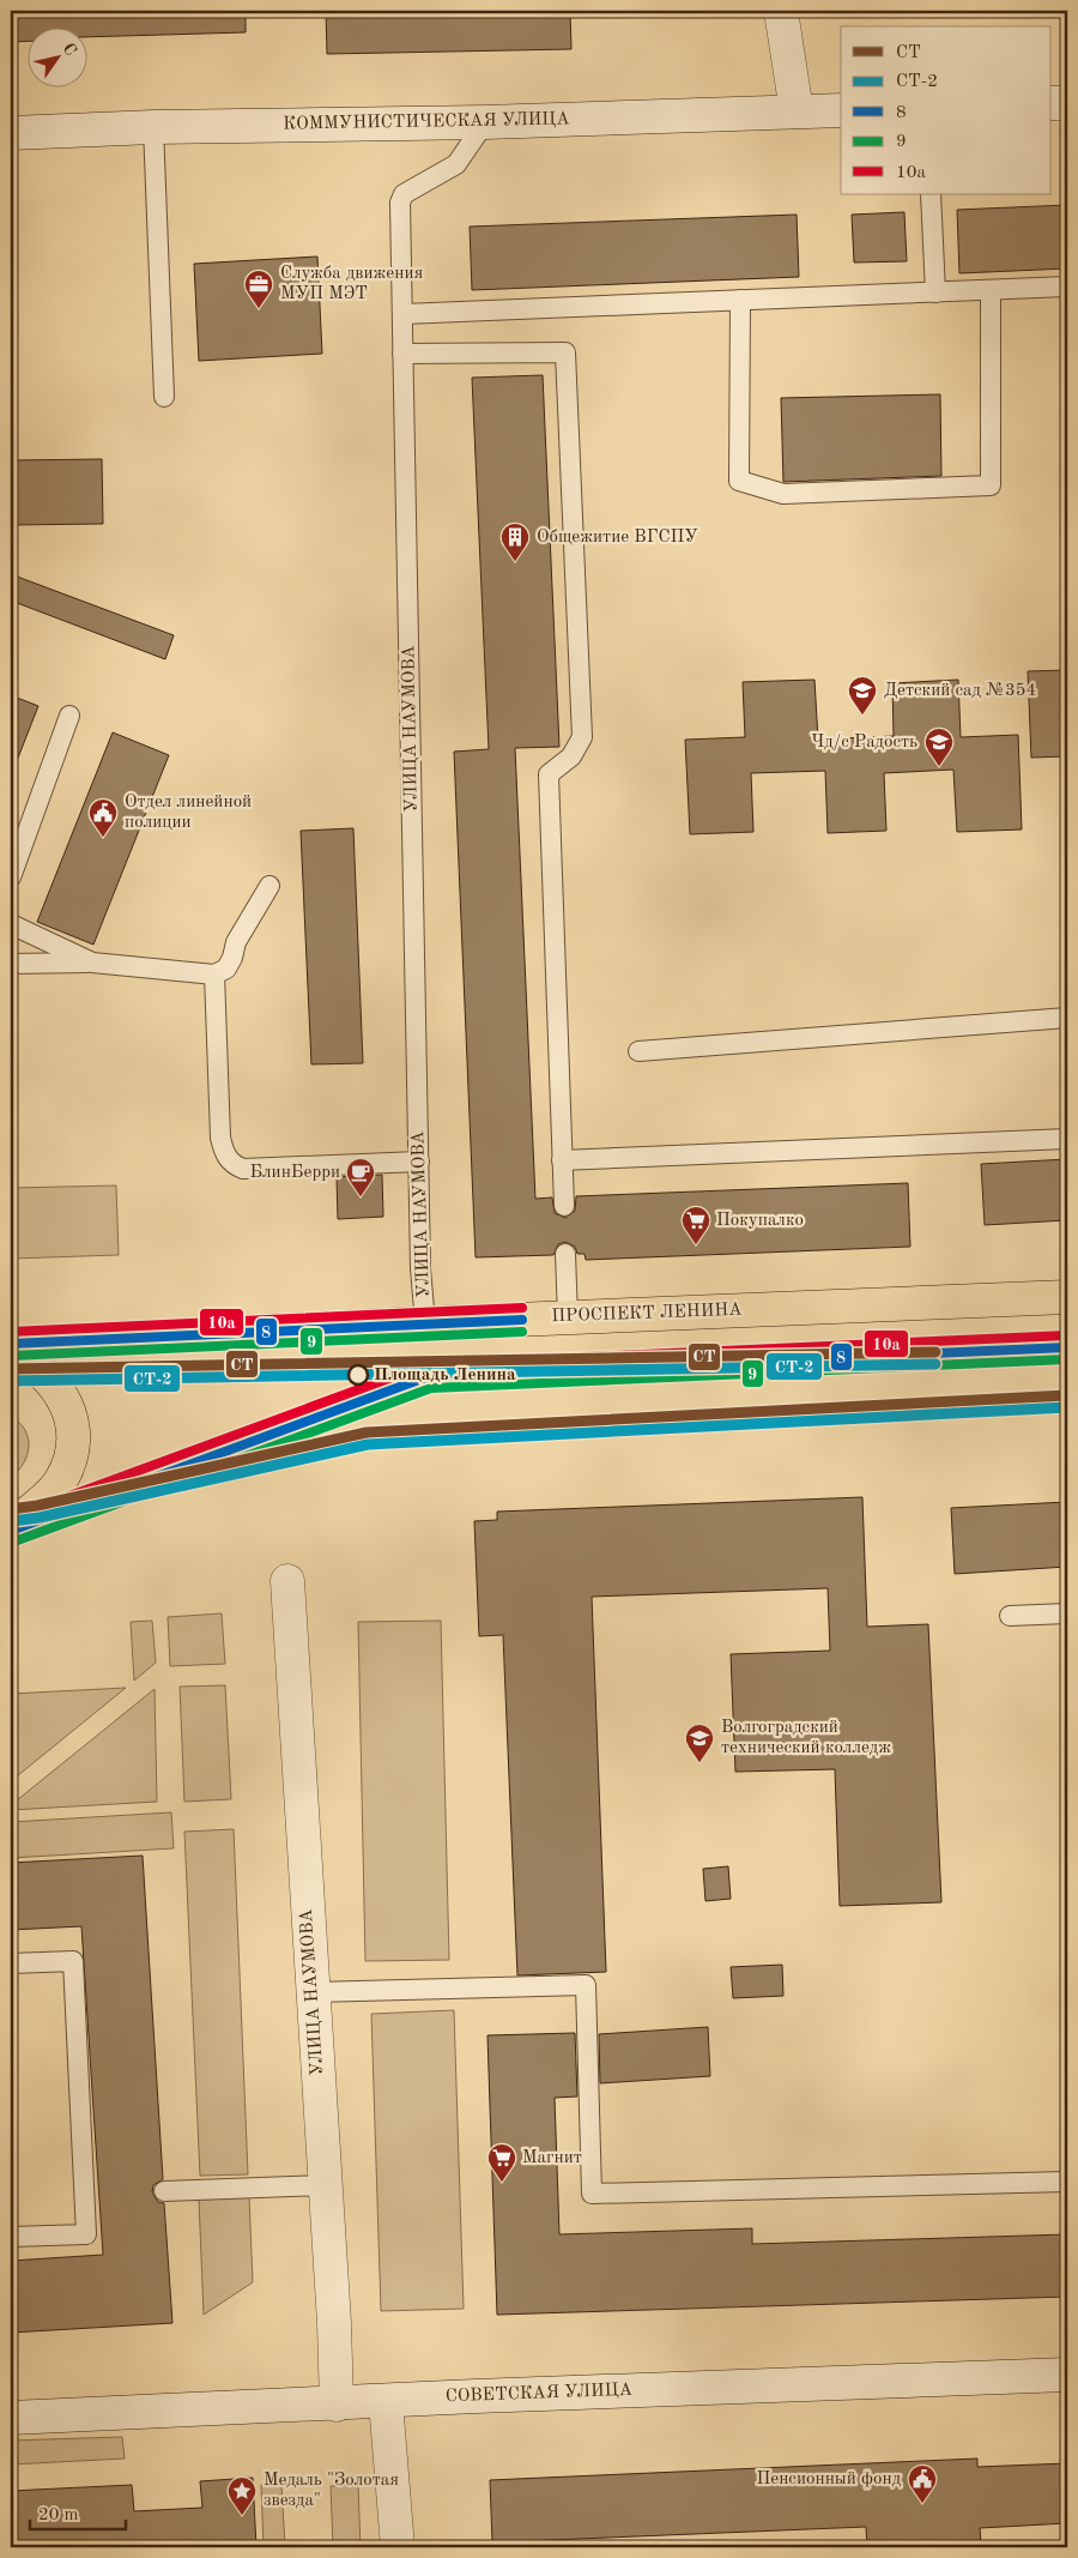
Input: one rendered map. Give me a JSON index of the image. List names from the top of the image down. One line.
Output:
{"streets":{"main road":["УЛИЦА НАУМОВА","ПРОСПЕКТ ЛЕНИНА"],"street":["КОММУНИСТИЧЕСКАЯ УЛИЦА","СОВЕТСКАЯ УЛИЦА"]},"crossings":[["КОММУНИСТИЧЕСКАЯ УЛИЦА","УЛИЦА НАУМОВА"],["УЛИЦА НАУМОВА","ПРОСПЕКТ ЛЕНИНА"],["УЛИЦА НАУМОВА","СОВЕТСКАЯ УЛИЦА"]],"places":{"office":["Служба движения МУП МЭТ"],"building":["Общежитие ВГСПУ"],"school or university":["Детский сад №354","Чд/с Радость","Волгоградский технический колледж"],"public building":["Отдел линейной полиции","Пенсионный фонд"],"cafe":["БлинБерри"],"supermarket":["Покупалко","Магнит"],"other":["Площадь Ленина"],"place":["Медаль \"Золотая звезда\""]},"lines":["transit line 10а","transit line 8","transit line 9","transit line СТ","transit line СТ-2"],"legend":["СТ","СТ-2","8","9","10а"],"scale_bar":"20 m","north":"top right"}
